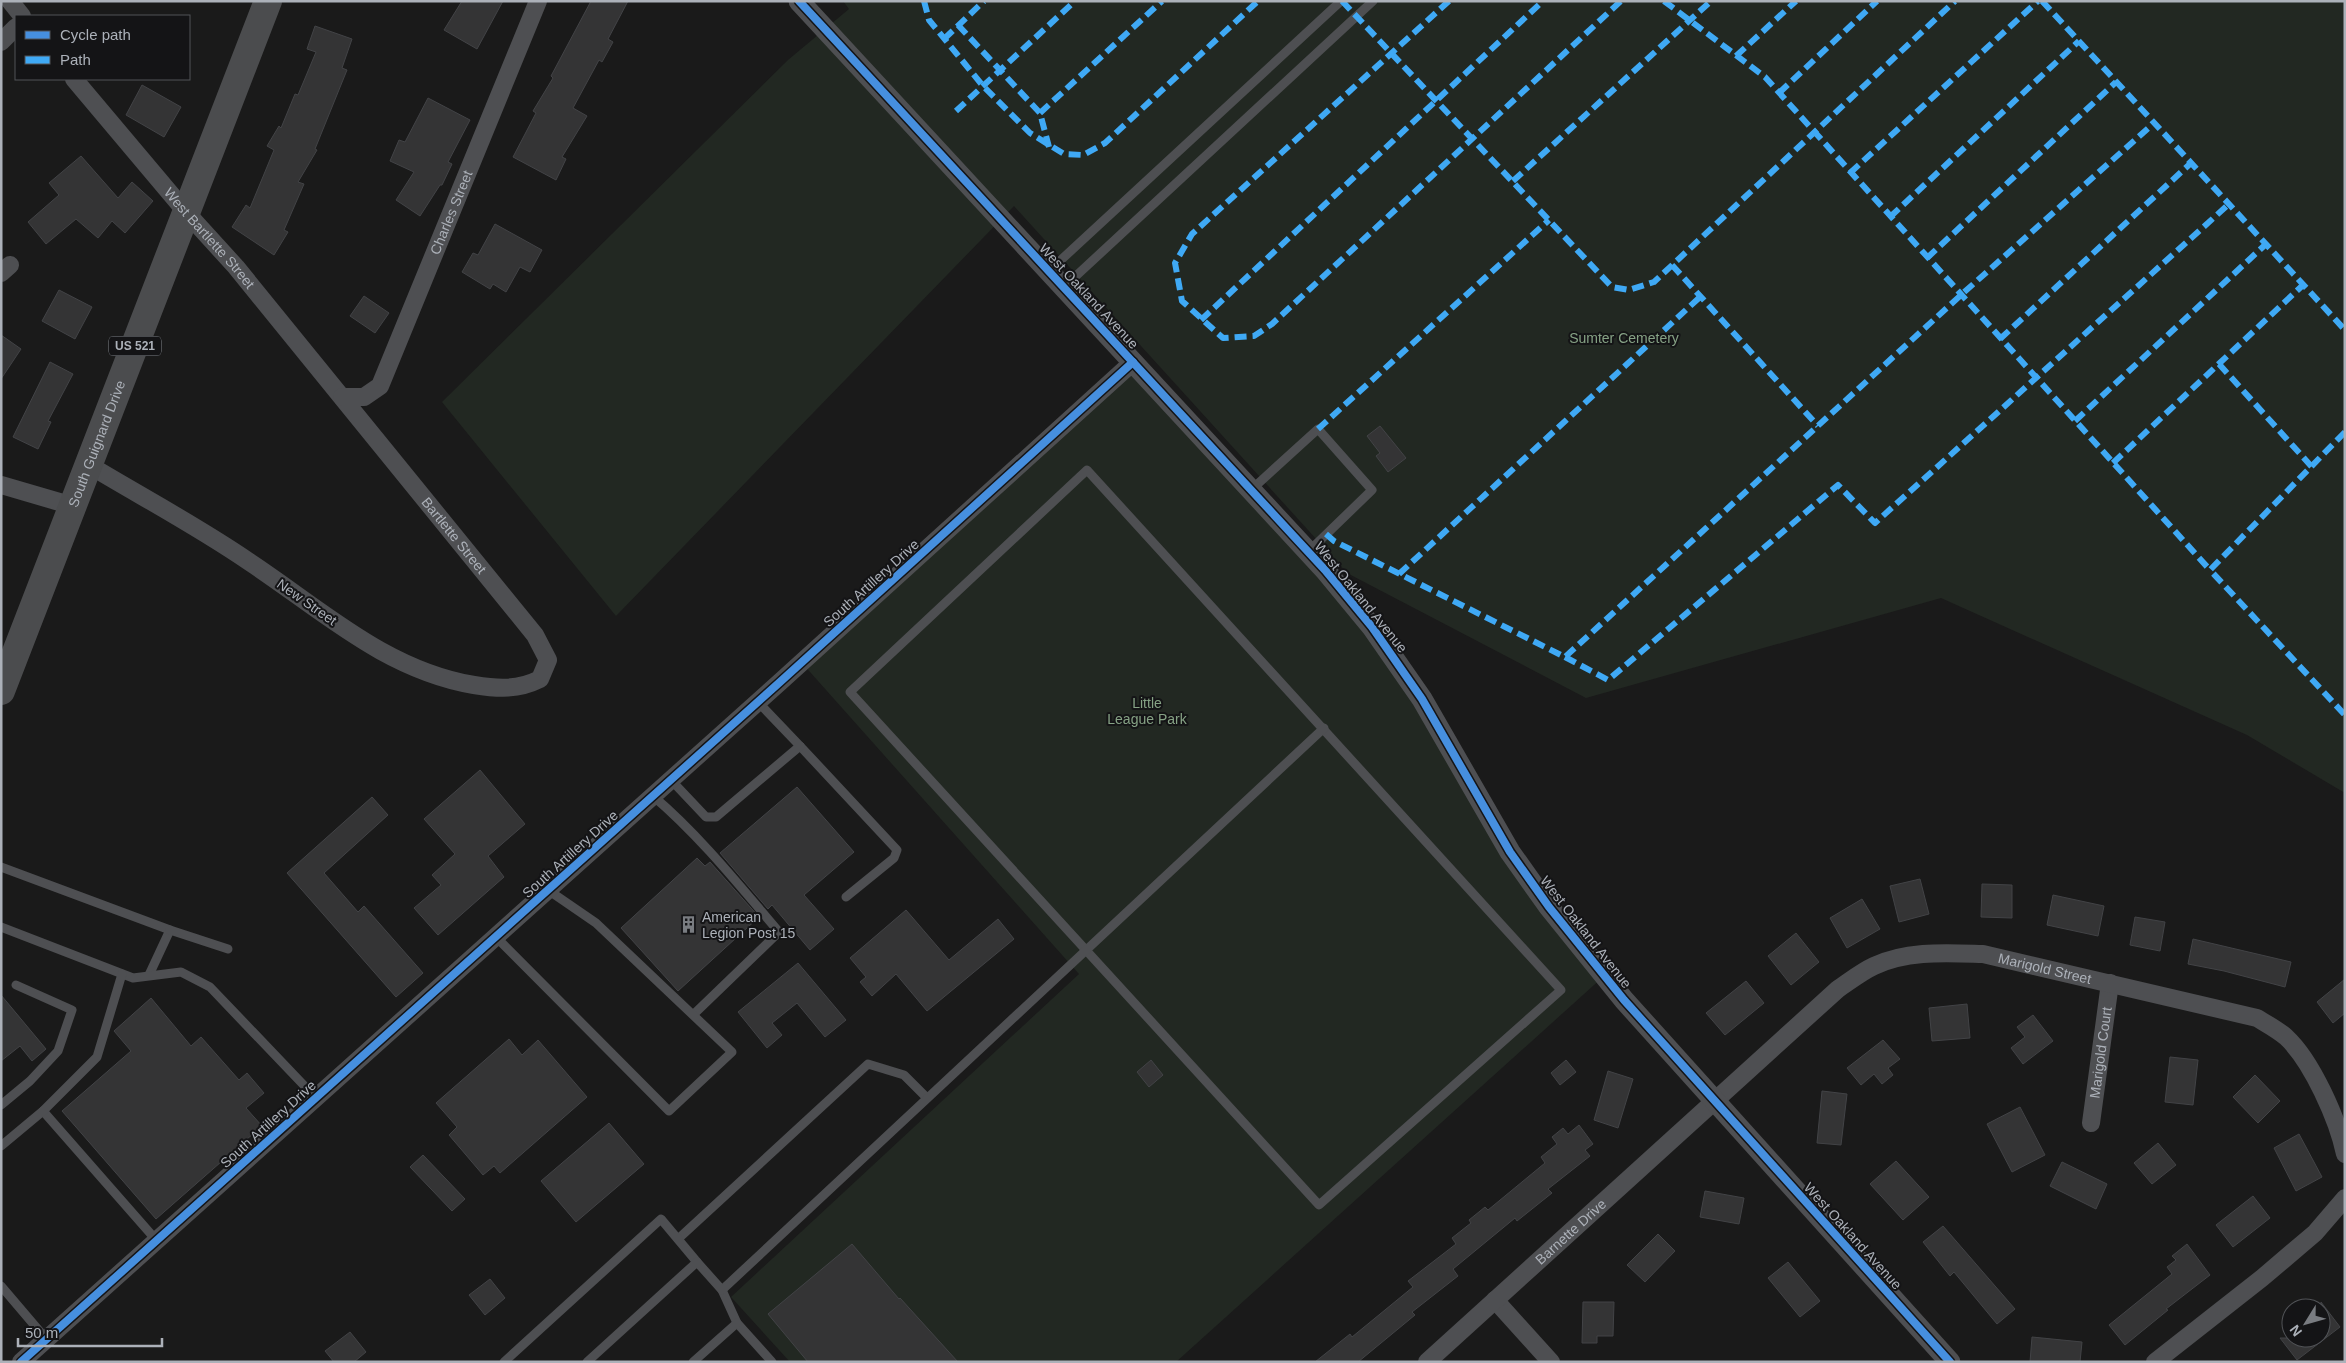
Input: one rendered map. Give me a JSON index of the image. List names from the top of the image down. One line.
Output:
{"streets":{"highway":["US 521","South Guignard Drive"],"street":["Charles Street","West Bartlette Street","West Oakland Avenue","Bartlette Street","South Artillery Drive","New Street","Marigold Street","Marigold Court","Barnette Drive"]},"crossings":[["Charles Street","West Bartlette Street"],["Charles Street","Bartlette Street"],["West Bartlette Street","South Guignard Drive"],["West Bartlette Street","Bartlette Street"],["West Oakland Avenue","South Artillery Drive"],["West Oakland Avenue","Marigold Street"],["West Oakland Avenue","Barnette Drive"],["South Guignard Drive","New Street"],["Bartlette Street","New Street"],["Marigold Street","Marigold Court"],["Marigold Street","Barnette Drive"]],"parks":["Sumter Cemetery","Little League Park"],"places":{"building":["American Legion Post 15"]},"legend":["Cycle path","Path"],"scale_bar":"50 m","north":"bottom left"}
